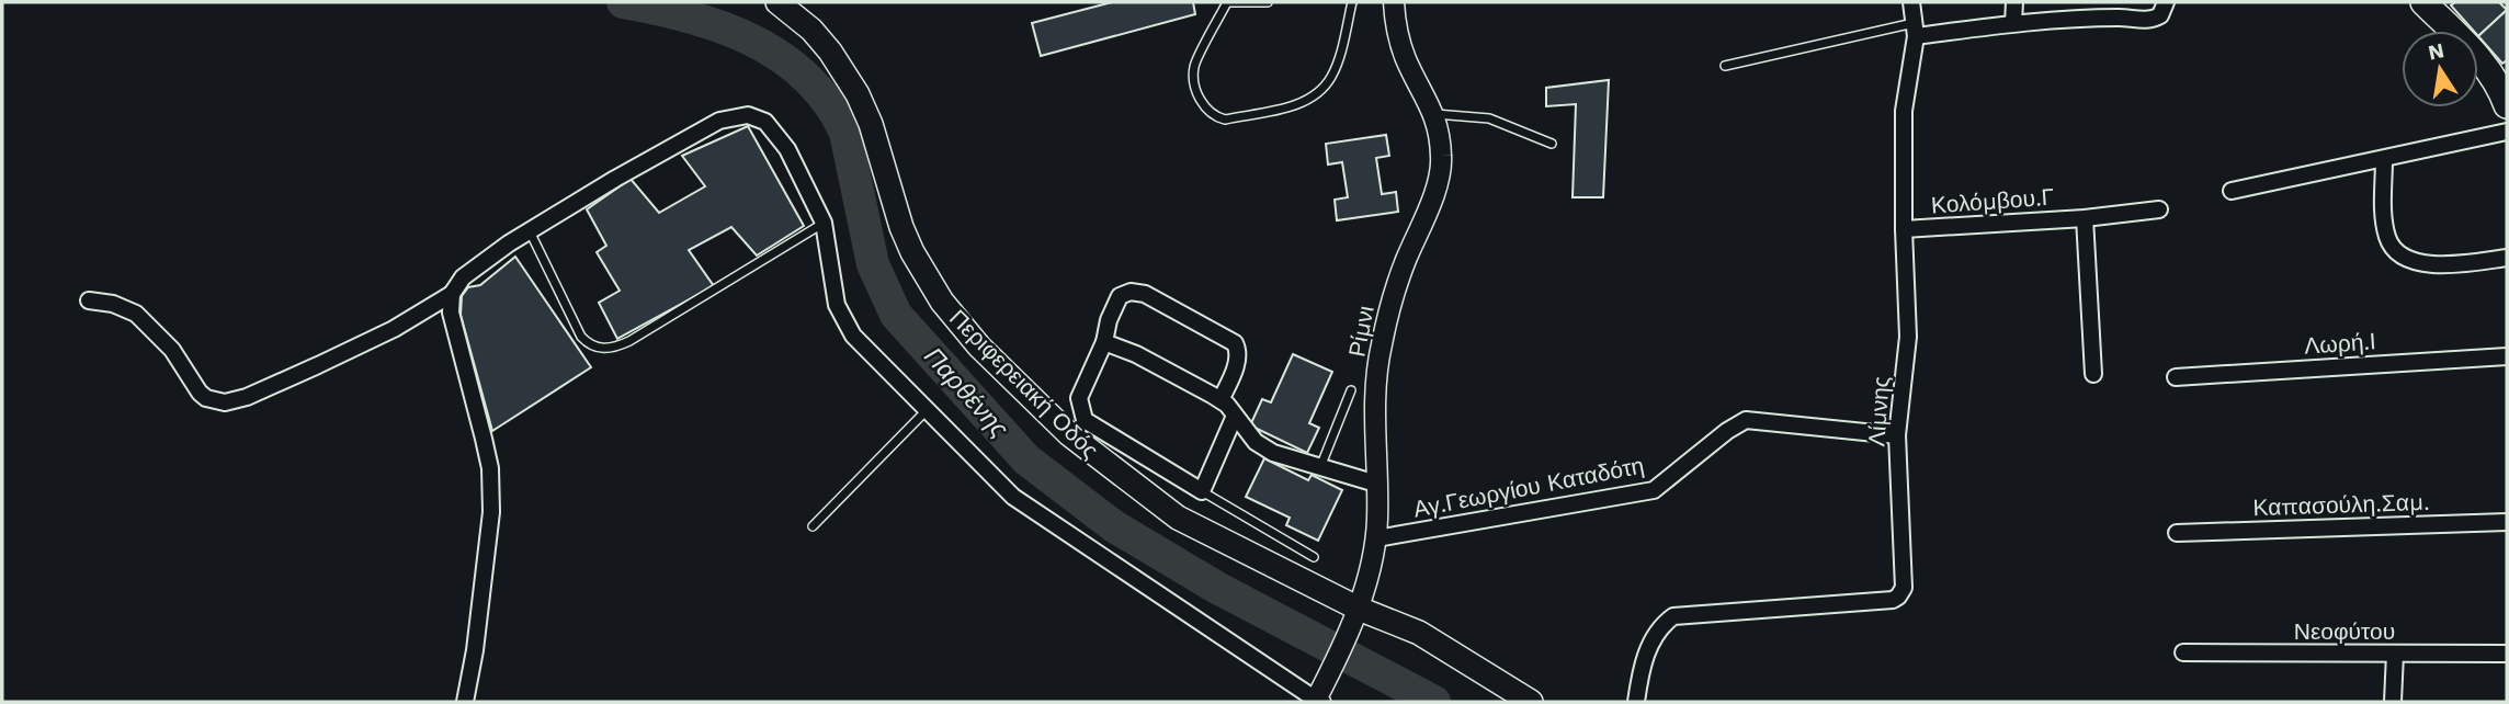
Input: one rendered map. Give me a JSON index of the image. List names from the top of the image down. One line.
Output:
{"streets":{"main road":["Περιφερειακή Οδός"],"street":["Κολόμβου.Γ","Ρίμνι","Λωρή.Ι","Λίμνης","Αγ.Γεωργίου Καταδότη","Καπασούλη.Σαμ.","Νεοφύτου"]},"crossings":[["Κολόμβου.Γ","Λίμνης"],["Ρίμνι","Περιφερειακή Οδός"],["Ρίμνι","Αγ.Γεωργίου Καταδότη"],["Λίμνης","Αγ.Γεωργίου Καταδότη"]],"water":["Παρθένης"],"north":"top"}
